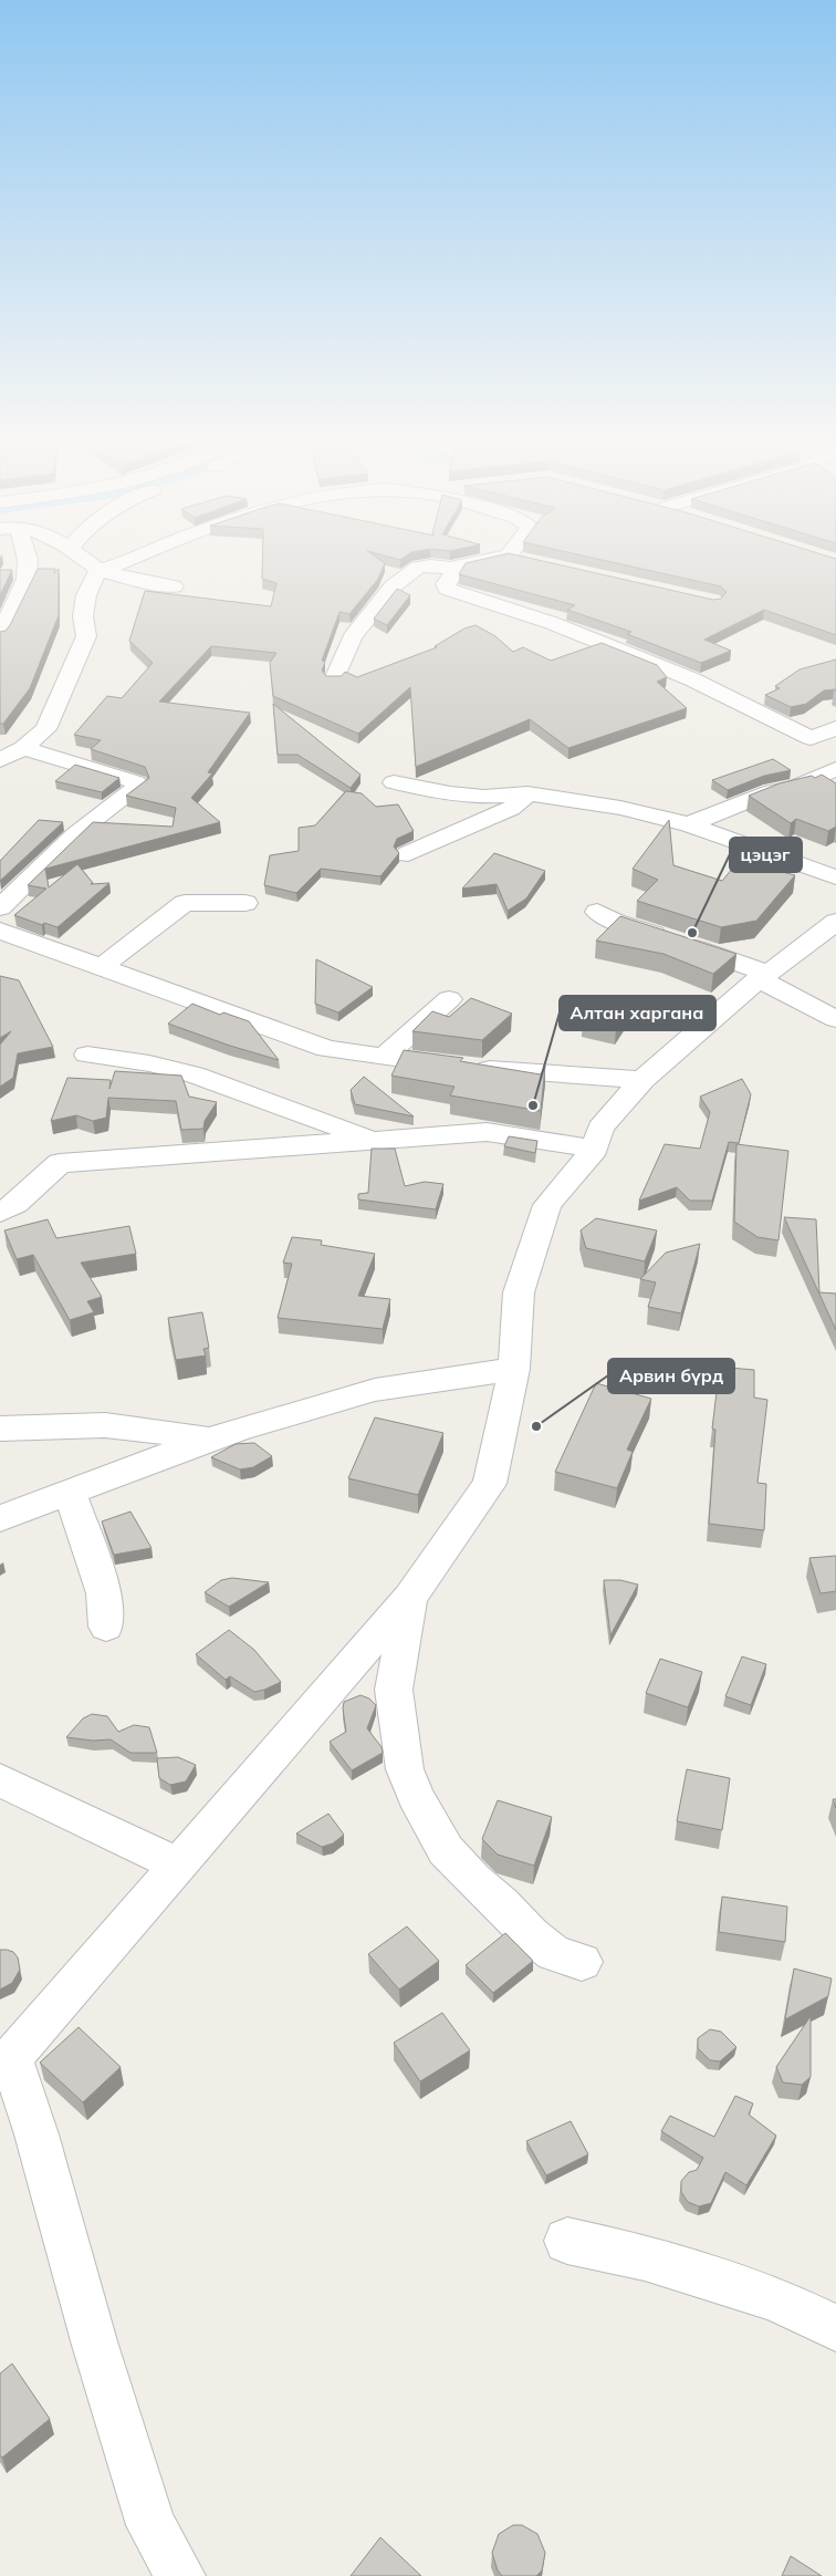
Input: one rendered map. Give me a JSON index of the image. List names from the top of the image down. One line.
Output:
{"places":["цэцэг","Алтан харгана","Арвин бүрд"]}
